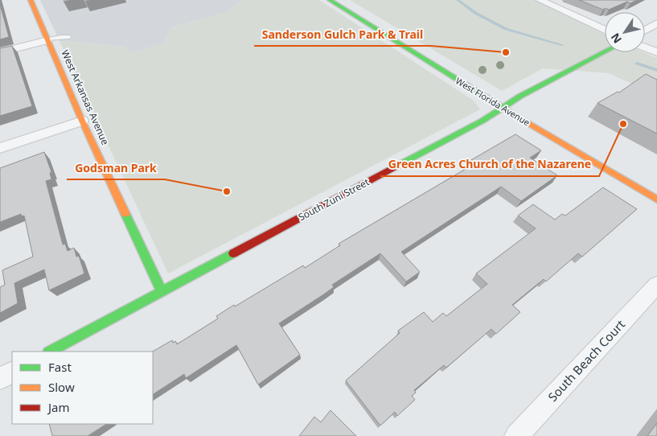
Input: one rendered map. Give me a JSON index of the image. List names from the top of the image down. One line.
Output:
{"streets":{"street":["West Arkansas Avenue","West Florida Avenue","South Zuni Street","South Beach Court"]},"crossings":[["West Arkansas Avenue","South Zuni Street"],["West Florida Avenue","South Zuni Street"]],"places":["Sanderson Gulch Park & Trail","Green Acres Church of the Nazarene","Godsman Park"],"legend":["Fast","Slow","Jam"],"north":"bottom left"}
